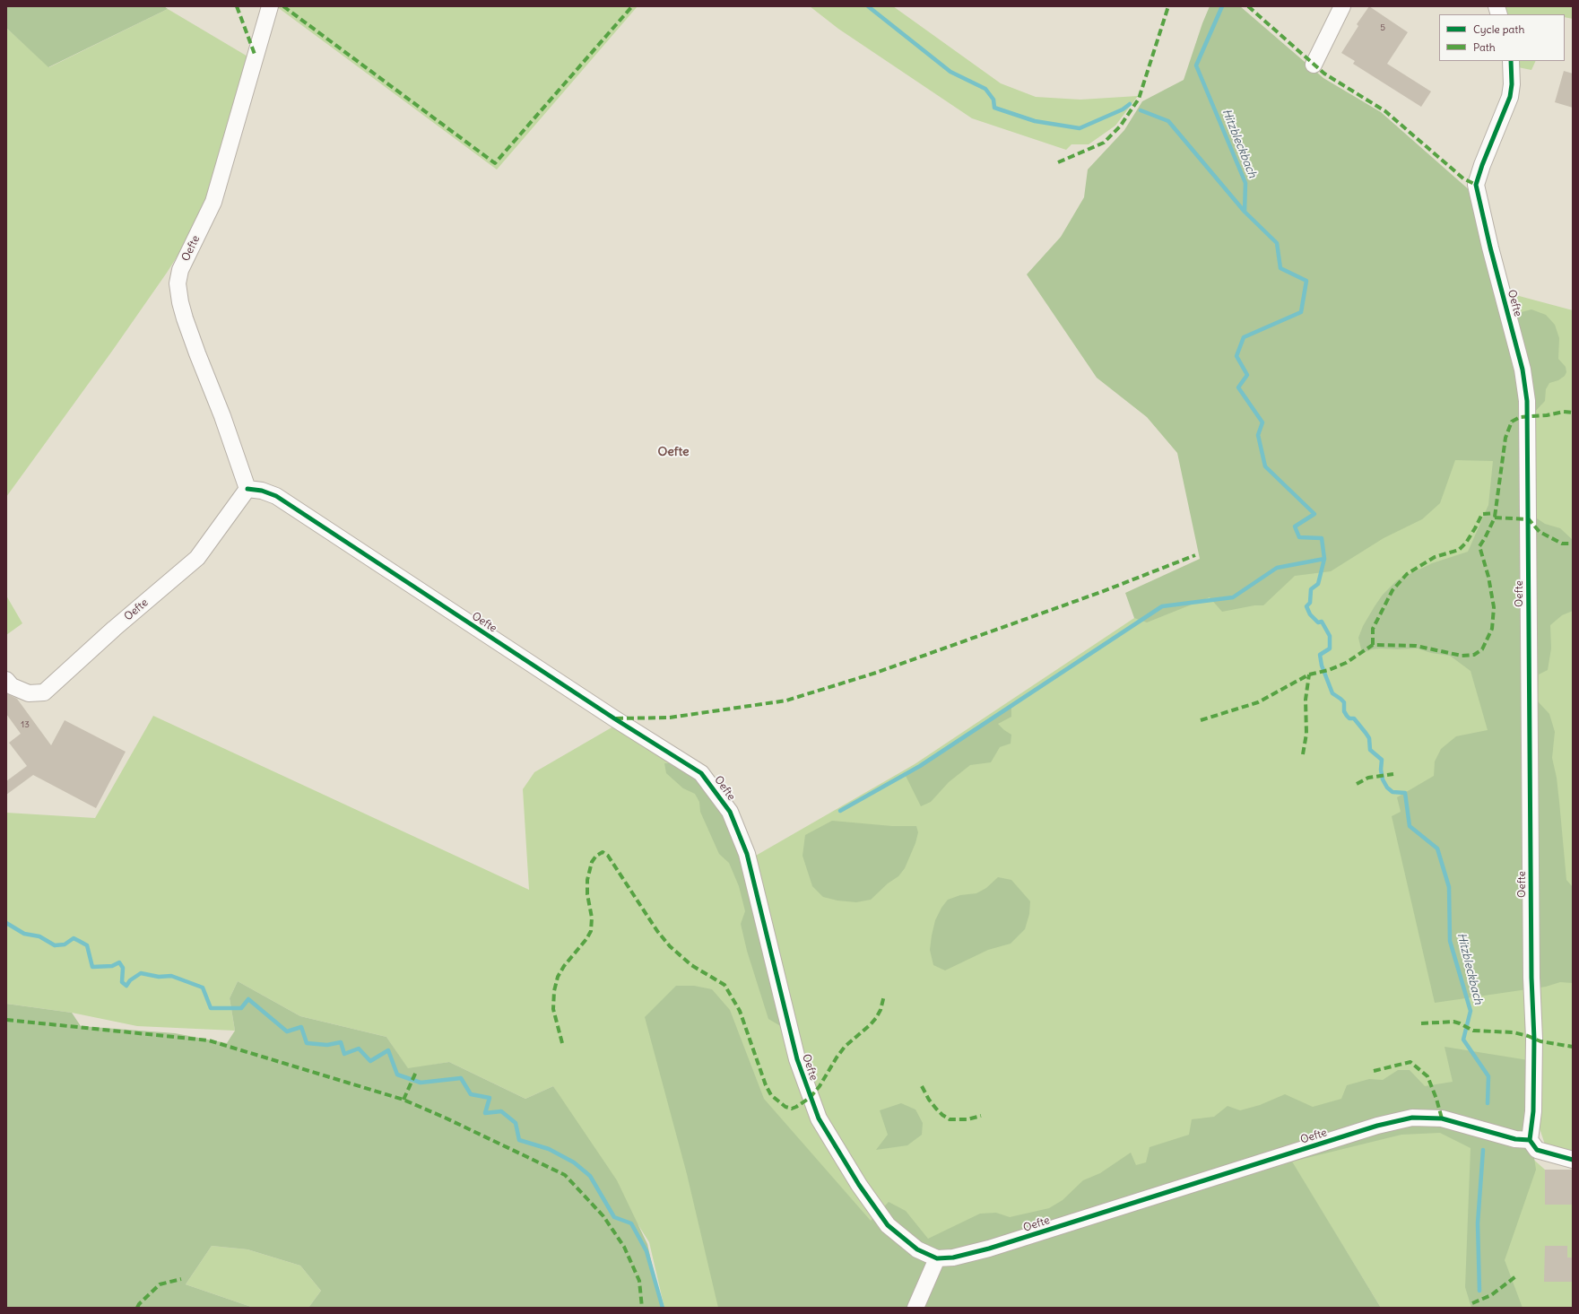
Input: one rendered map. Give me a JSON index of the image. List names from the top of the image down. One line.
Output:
{"streets":{"street":["Oefte"]},"districts":["Oefte"],"water":["Hitzbleckbach"],"house_numbers":["5","13"],"legend":["Cycle path","Path"]}
